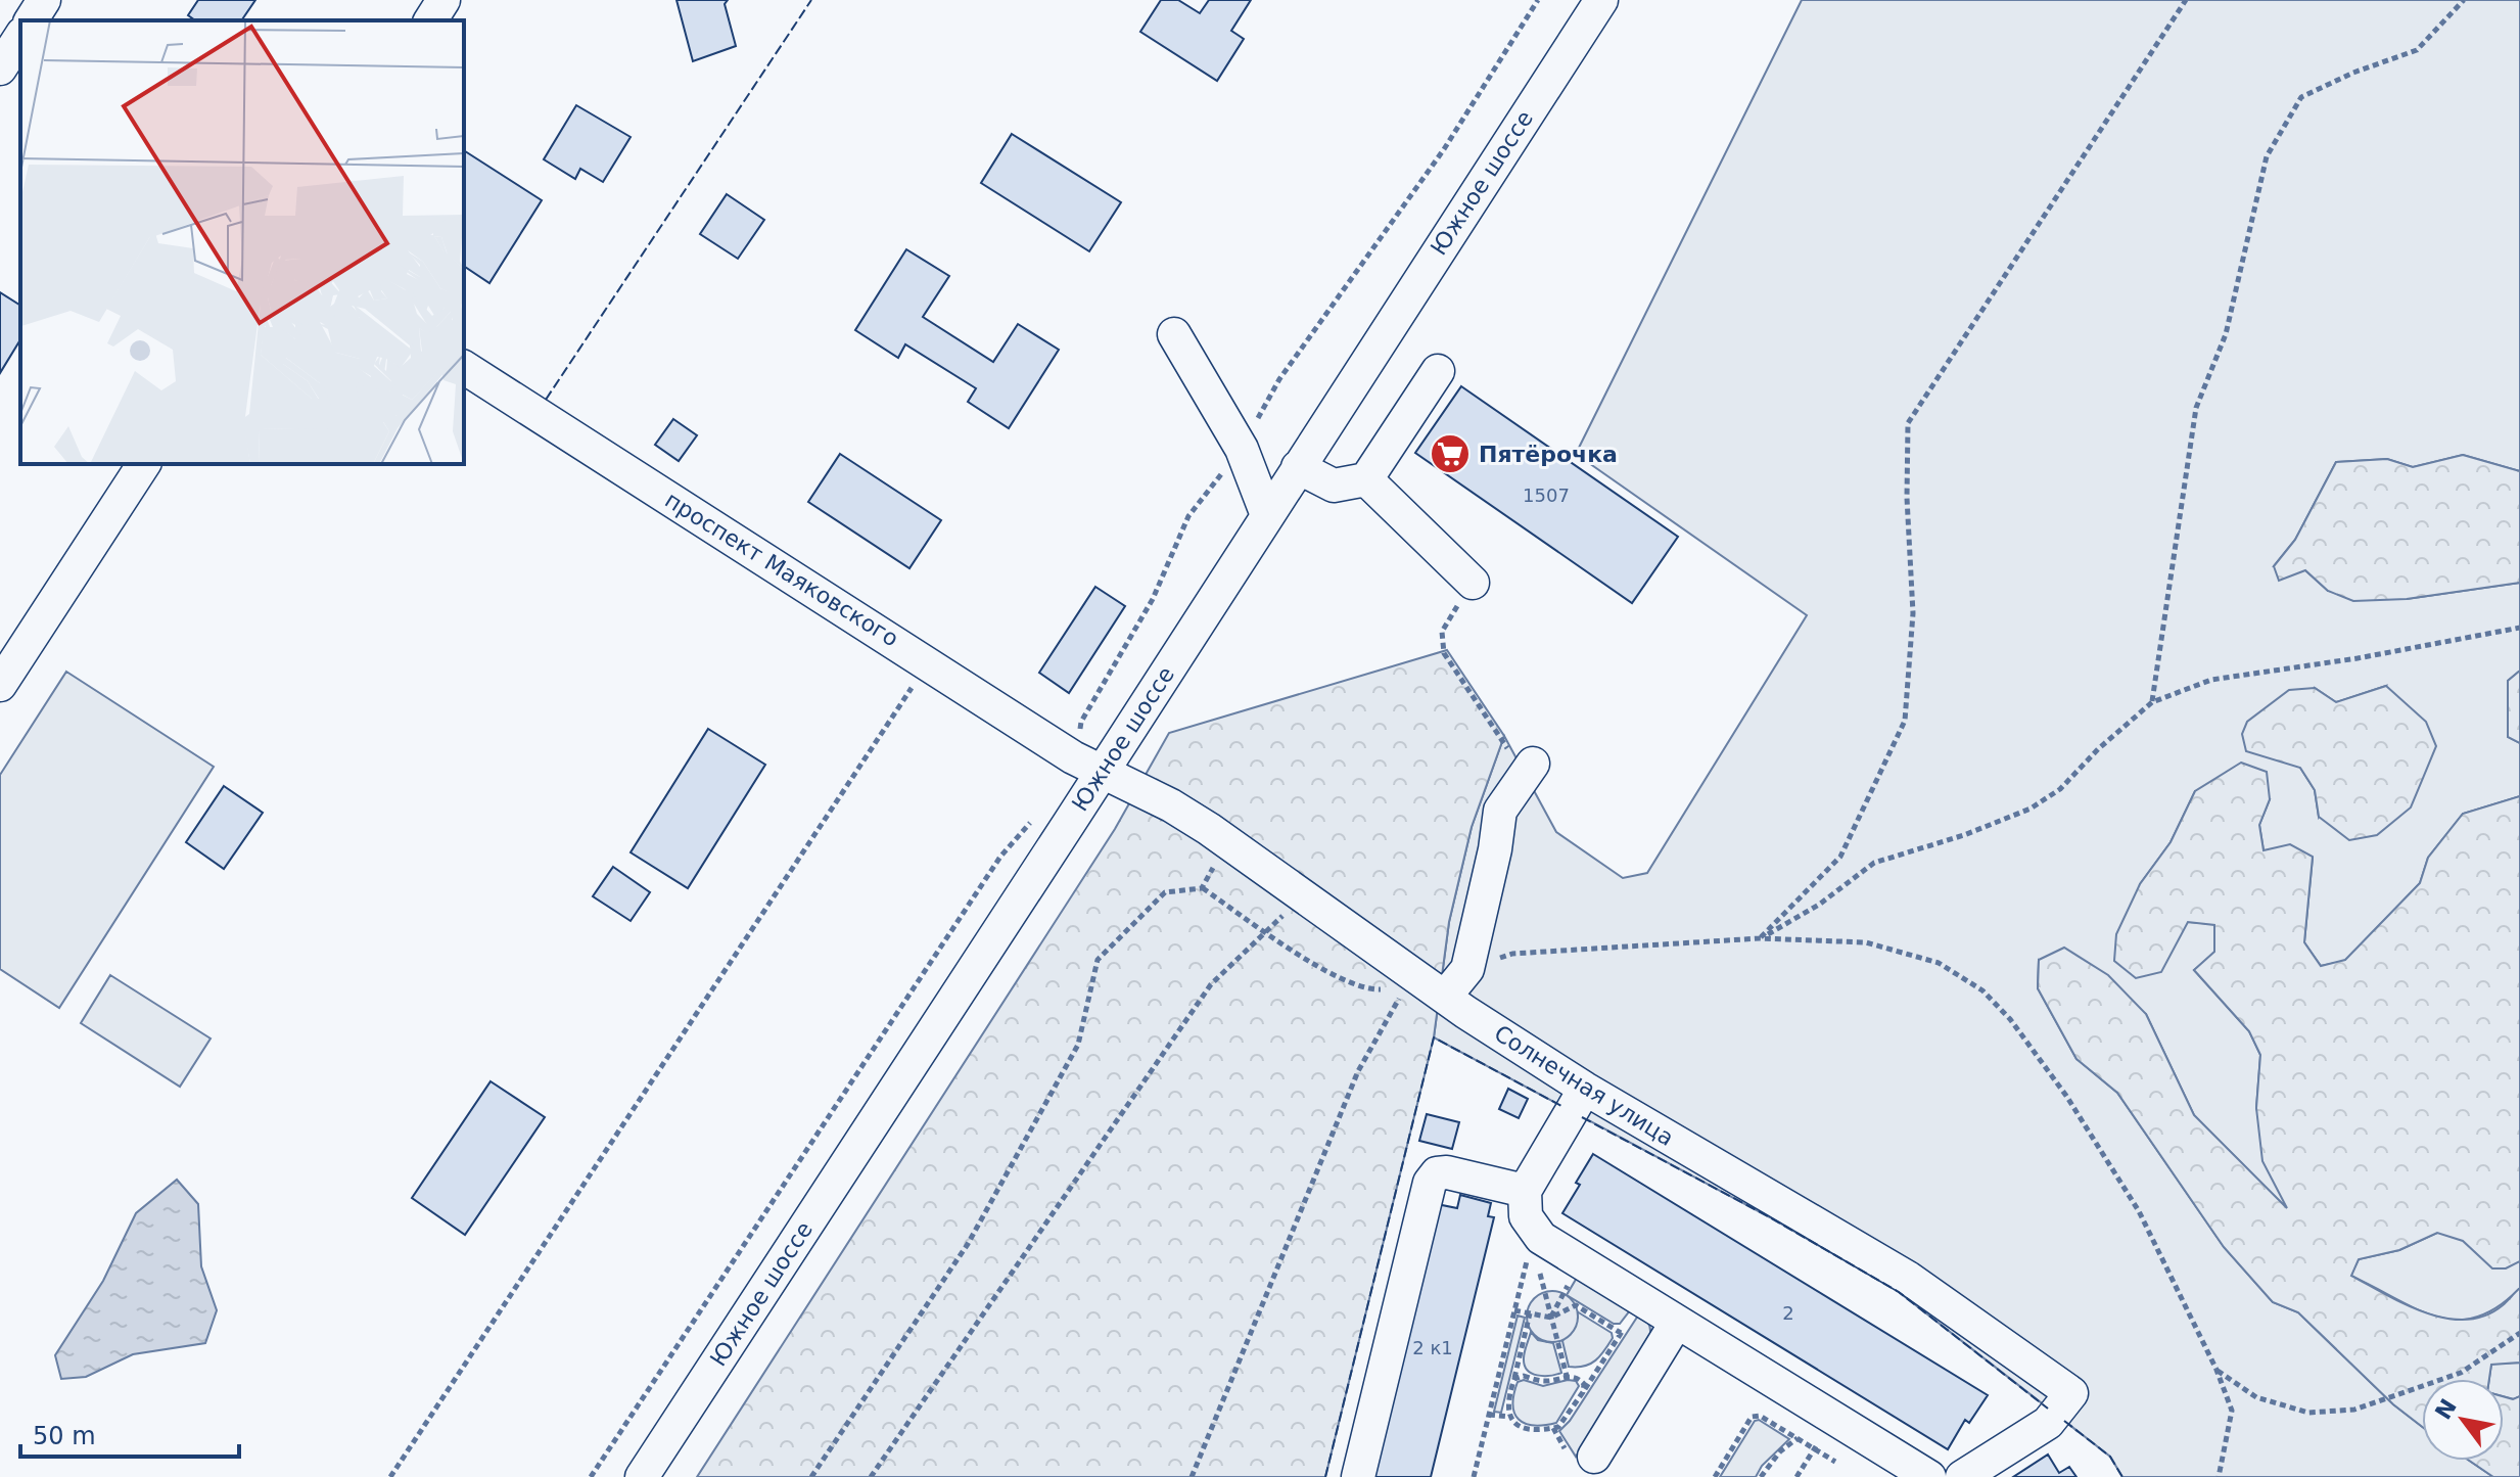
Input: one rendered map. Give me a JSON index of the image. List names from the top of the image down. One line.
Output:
{"streets":{"street":["Южное шоссе","проспект Маяковского","Солнечная улица"]},"crossings":[["Южное шоссе","проспект Маяковского"],["Южное шоссе","Солнечная улица"],["проспект Маяковского","Солнечная улица"]],"places":{"supermarket":["Пятёрочка"]},"house_numbers":["1507","2","2 к1"],"scale_bar":"50 m","north":"top left"}
